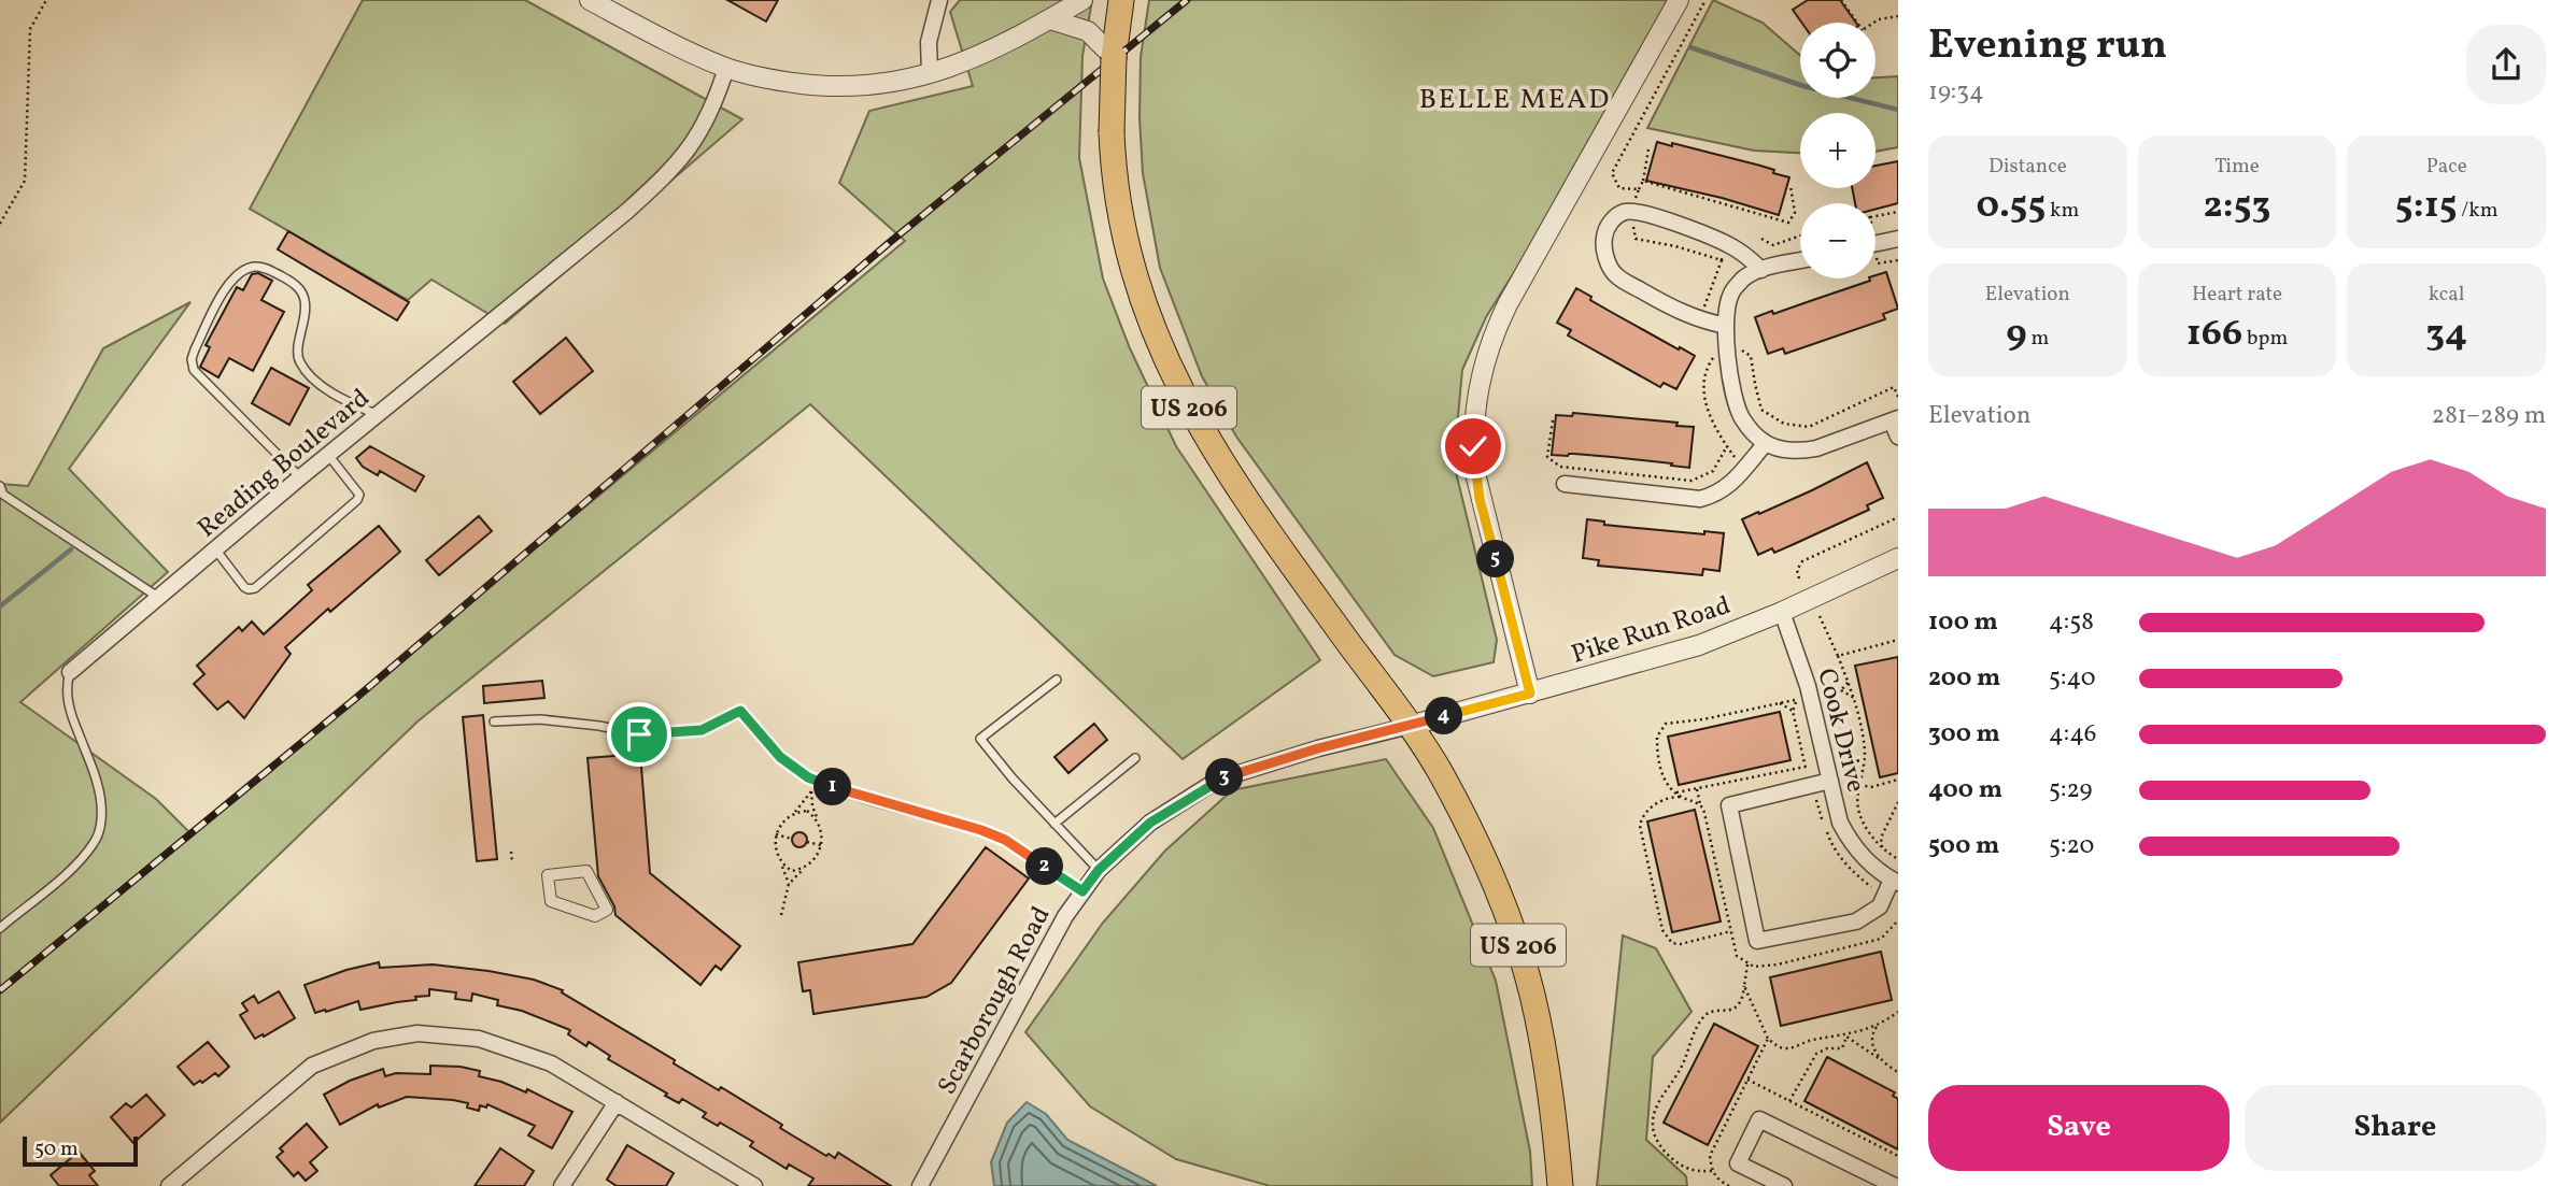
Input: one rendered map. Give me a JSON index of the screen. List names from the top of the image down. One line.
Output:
{"streets":{"highway":["US 206"],"street":["Reading Boulevard","Pike Run Road","Cook Drive","Scarborough Road"]},"crossings":[["US 206","Pike Run Road"],["US 206","Scarborough Road"],["Pike Run Road","Cook Drive"],["Pike Run Road","Scarborough Road"]],"districts":["BELLE MEAD"],"scale_bar":"50 m","page":{"heading":["Evening run","19:34"],"map_buttons":["+","−"],"stats":[["Distance","0.55 km"],["Time","2:53"],["Pace","5:15 /km"],["Elevation","9 m"],["Heart rate","166 bpm"],["kcal","34"]],"chart":["Elevation","281–289 m"],"pins":["5","4","3","1","2"],"list":[{"name":"100 m","note":"4:58"},{"name":"200 m","note":"5:40"},{"name":"300 m","note":"4:46"},{"name":"400 m","note":"5:29"},{"name":"500 m","note":"5:20"}],"buttons":["Save","Share"],"scale":"50 m"}}
